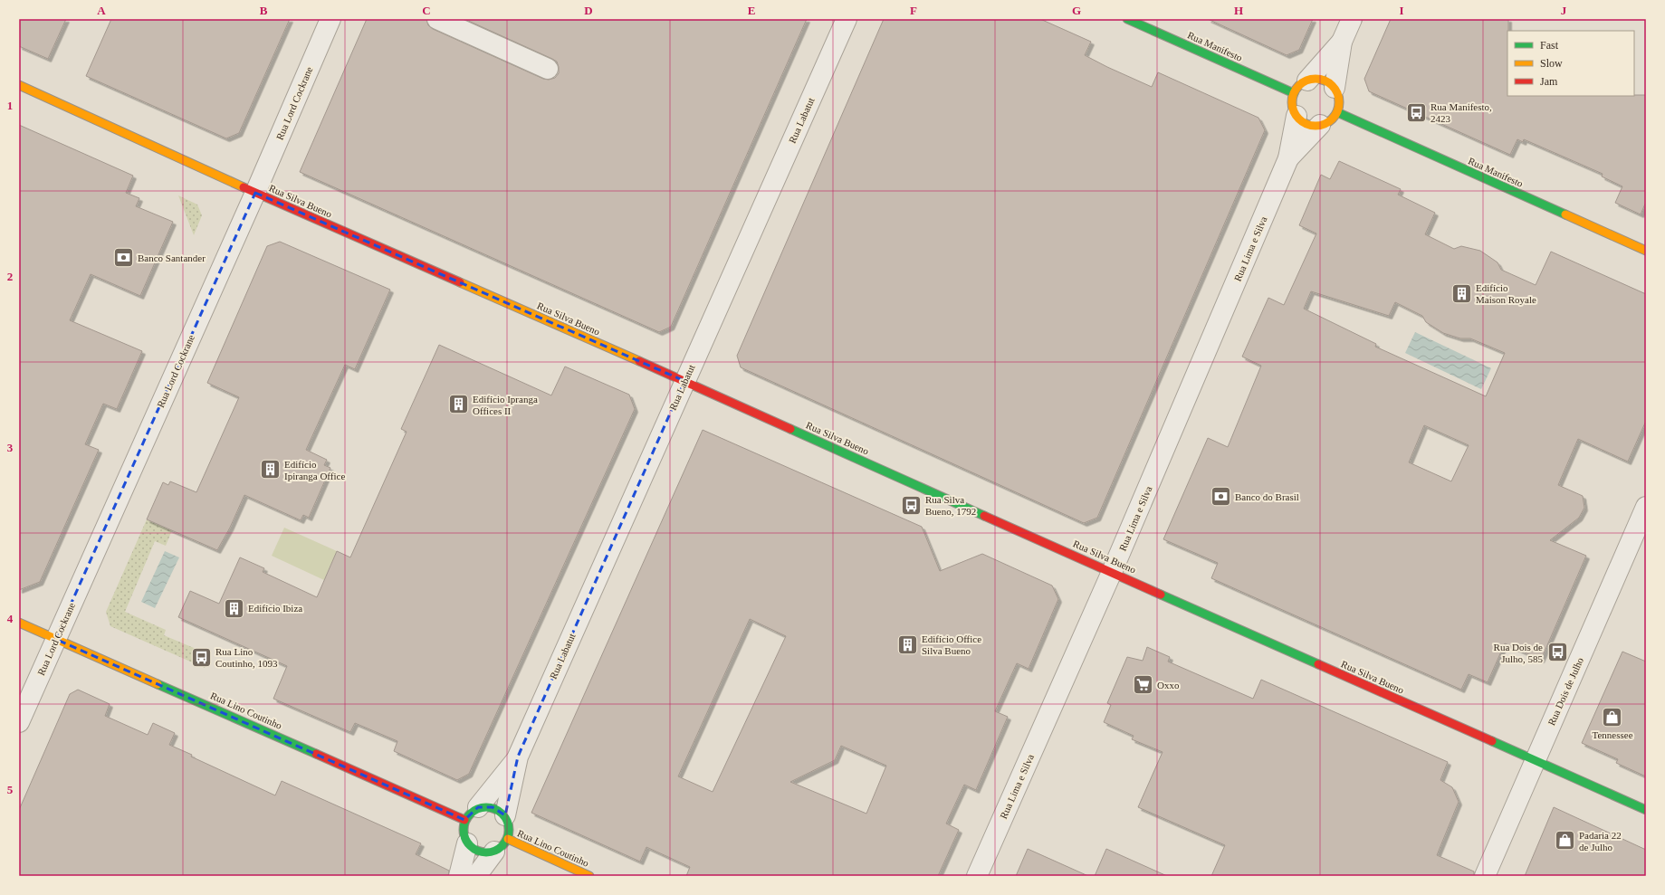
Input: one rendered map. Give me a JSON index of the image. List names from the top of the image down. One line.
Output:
{"streets":{"main road":["Rua Manifesto","Rua Silva Bueno","Rua Lino Coutinho"],"street":["Rua Lord Cockrane","Rua Labatut","Rua Lima e Silva","Rua Dois de Julho"]},"crossings":[["Rua Manifesto","Rua Lima e Silva"],["Rua Lord Cockrane","Rua Silva Bueno"],["Rua Lord Cockrane","Rua Lino Coutinho"],["Rua Labatut","Rua Silva Bueno"],["Rua Labatut","Rua Lino Coutinho"],["Rua Silva Bueno","Rua Lima e Silva"],["Rua Silva Bueno","Rua Dois de Julho"]],"places":{"bus stop":["Rua Manifesto, 2423","Rua Silva Bueno, 1792","Rua Dois de Julho, 585","Rua Lino Coutinho, 1093"],"bank":["Banco Santander","Banco do Brasil"],"building":["Edifício Maison Royale","Edifício Ipranga Offices II","Edifício Ipiranga Office","Edifício Ibiza","Edifício Office Silva Bueno"],"supermarket":["Oxxo"],"shop":["Tennessee","Padaria 22 de Julho"]},"legend":["Fast","Slow","Jam"],"grid":{"columns":["A","B","C","D","E","F","G","H","I","J"],"rows":["1","2","3","4","5"]}}
